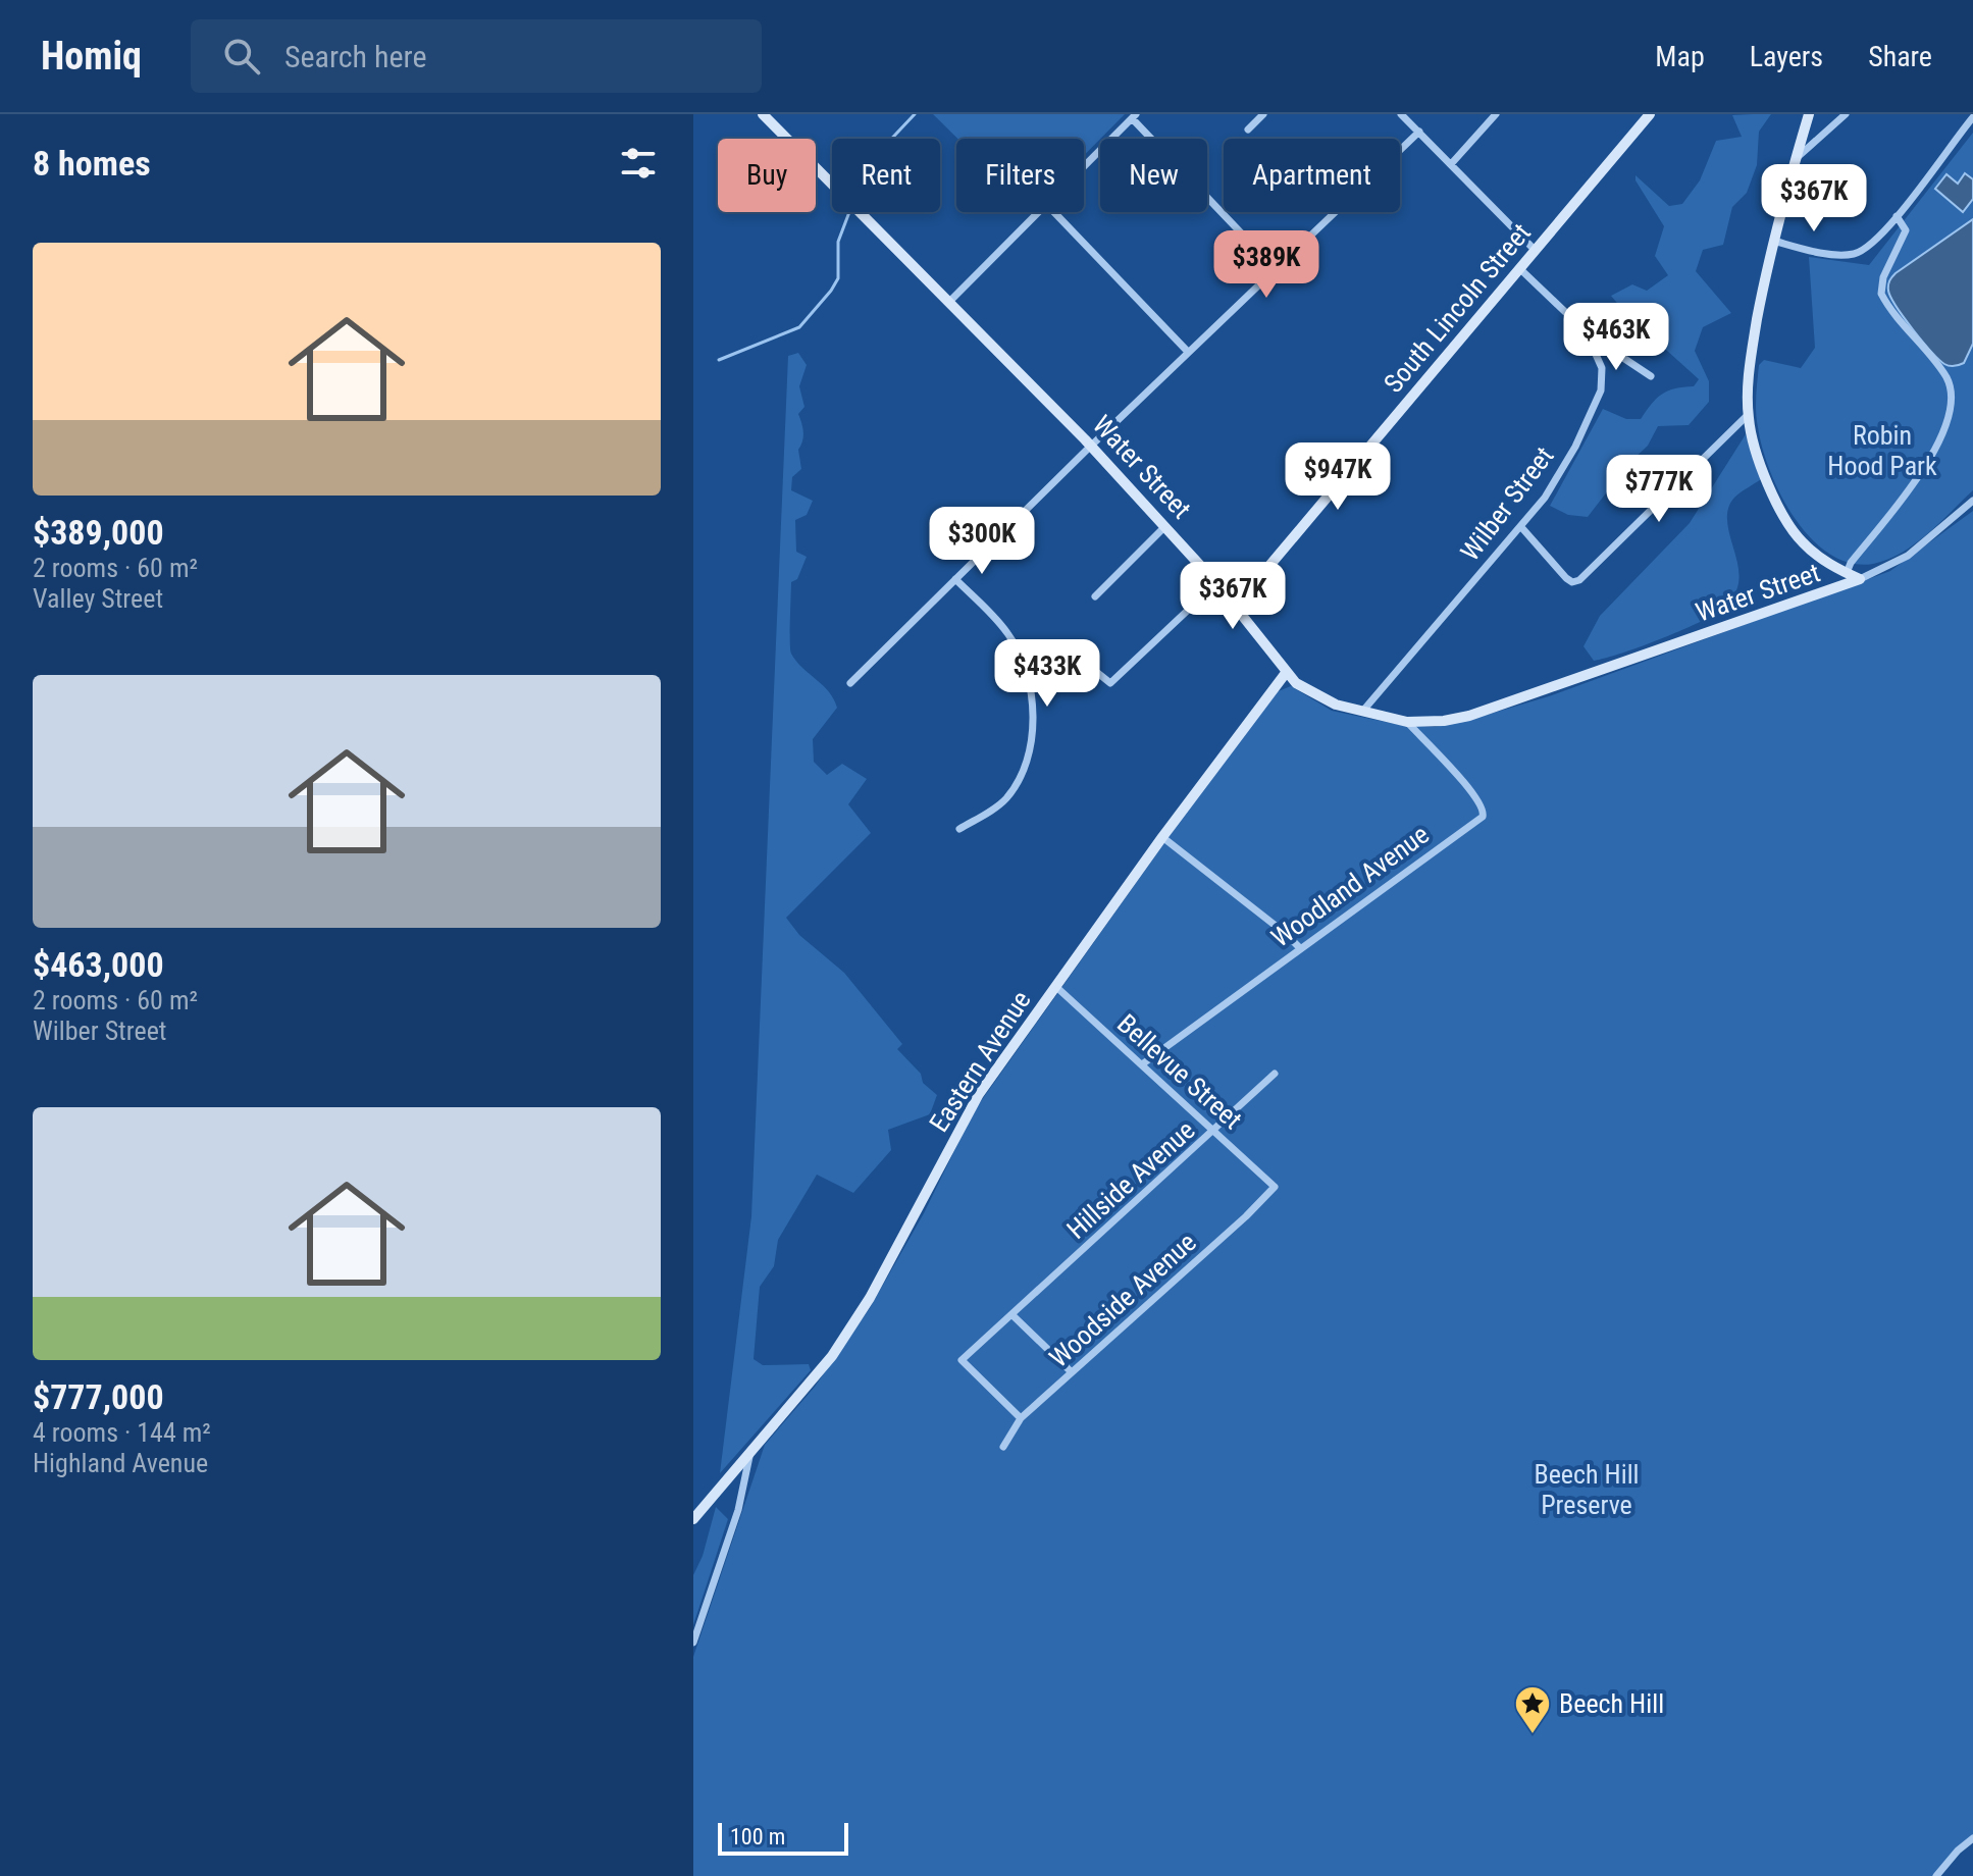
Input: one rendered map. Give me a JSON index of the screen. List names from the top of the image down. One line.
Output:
{"streets":{"street":["South Lincoln Street","Water Street","Wilber Street","Woodland Avenue","Eastern Avenue","Bellevue Street","Hillside Avenue","Woodside Avenue"]},"crossings":[["South Lincoln Street","Water Street"],["South Lincoln Street","Wilber Street"],["Water Street","Wilber Street"],["Water Street","Woodland Avenue"],["Water Street","Eastern Avenue"],["Woodland Avenue","Bellevue Street"],["Eastern Avenue","Bellevue Street"],["Bellevue Street","Hillside Avenue"],["Bellevue Street","Woodside Avenue"],["Hillside Avenue","Woodside Avenue"]],"parks":["Robin Hood Park","Beech Hill Preserve"],"places":{"place":["Beech Hill"]},"scale_bar":"100 m","page":{"header":"Homiq","search":"Search here","nav":["Map","Layers","Share"],"heading":"8 homes","chip":["Buy","Rent","Filters","New","Apartment"],"price":["$367K","$389K","$463K","$947K","$777K","$300K","$367K","$433K"],"list":[{"name":"$389,000","note":"2 rooms · 60 m² · Valley Street"},{"name":"$463,000","note":"2 rooms · 60 m² · Wilber Street"},{"name":"$777,000","note":"4 rooms · 144 m² · Highland Avenue"}],"scale":"100 m"}}
